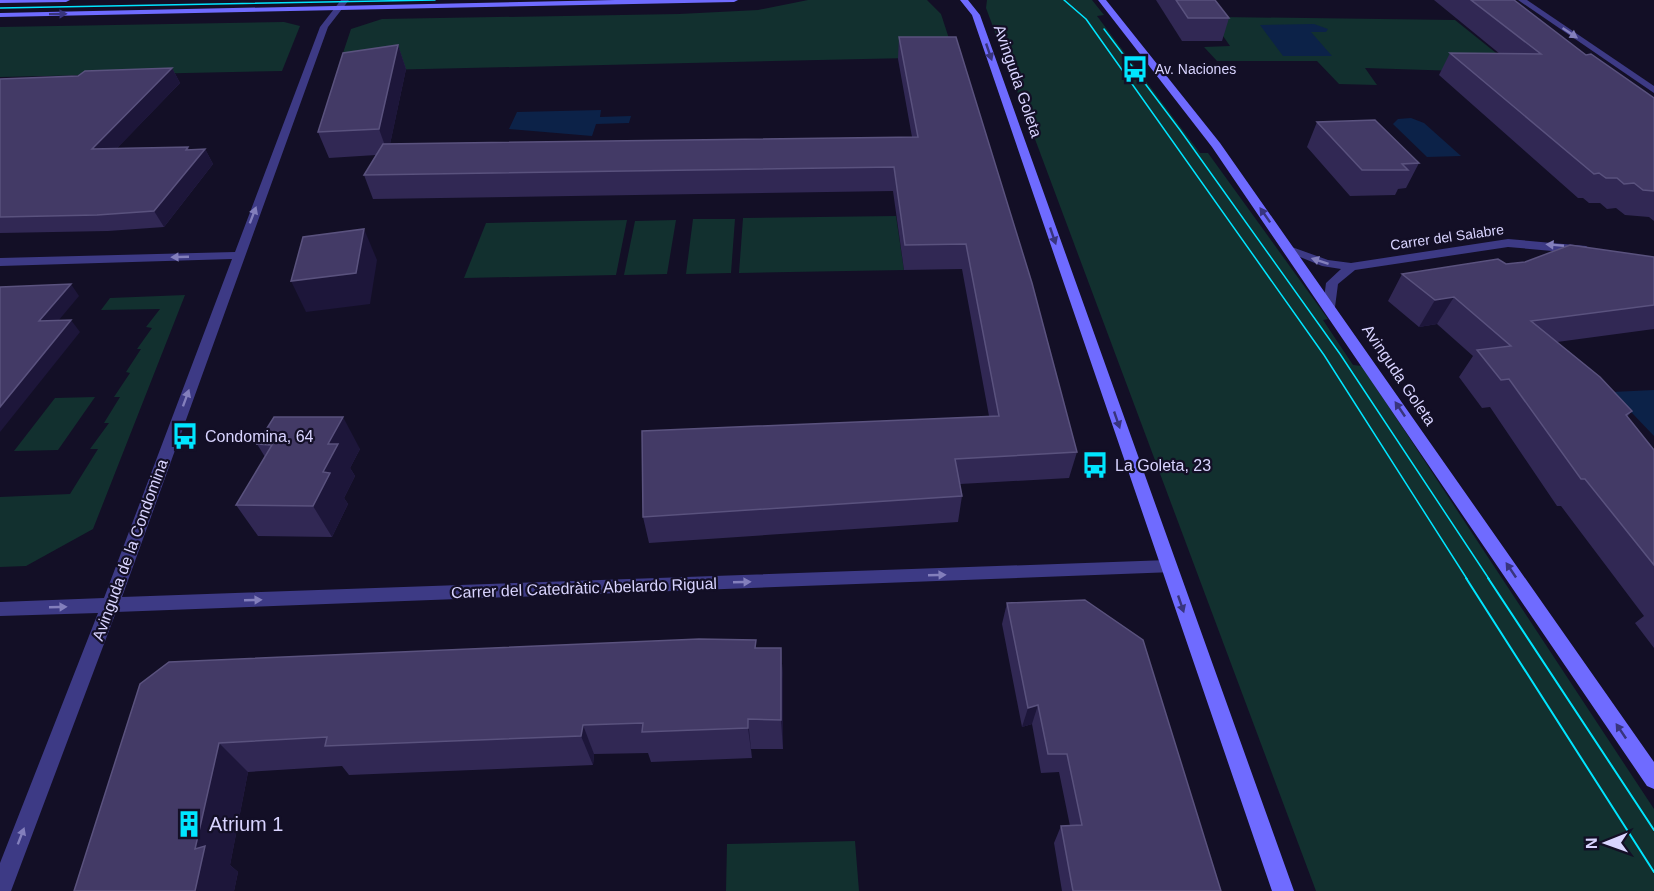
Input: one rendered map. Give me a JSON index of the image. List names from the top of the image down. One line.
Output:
{"streets":{"main road":["Avinguda Goleta"],"street":["Carrer del Salabre","Avinguda de la Condomina","Carrer del Catedràtic Abelardo Rigual"]},"crossings":[["Avinguda Goleta","Carrer del Salabre"],["Avinguda Goleta","Carrer del Catedràtic Abelardo Rigual"],["Avinguda de la Condomina","Carrer del Catedràtic Abelardo Rigual"]],"one_way":["Carrer del Salabre","Avinguda de la Condomina","Carrer del Catedràtic Abelardo Rigual"],"places":{"bus stop":["Av. Naciones","Condomina, 64","La Goleta, 23"],"building":["Atrium 1"]},"north":"left"}
